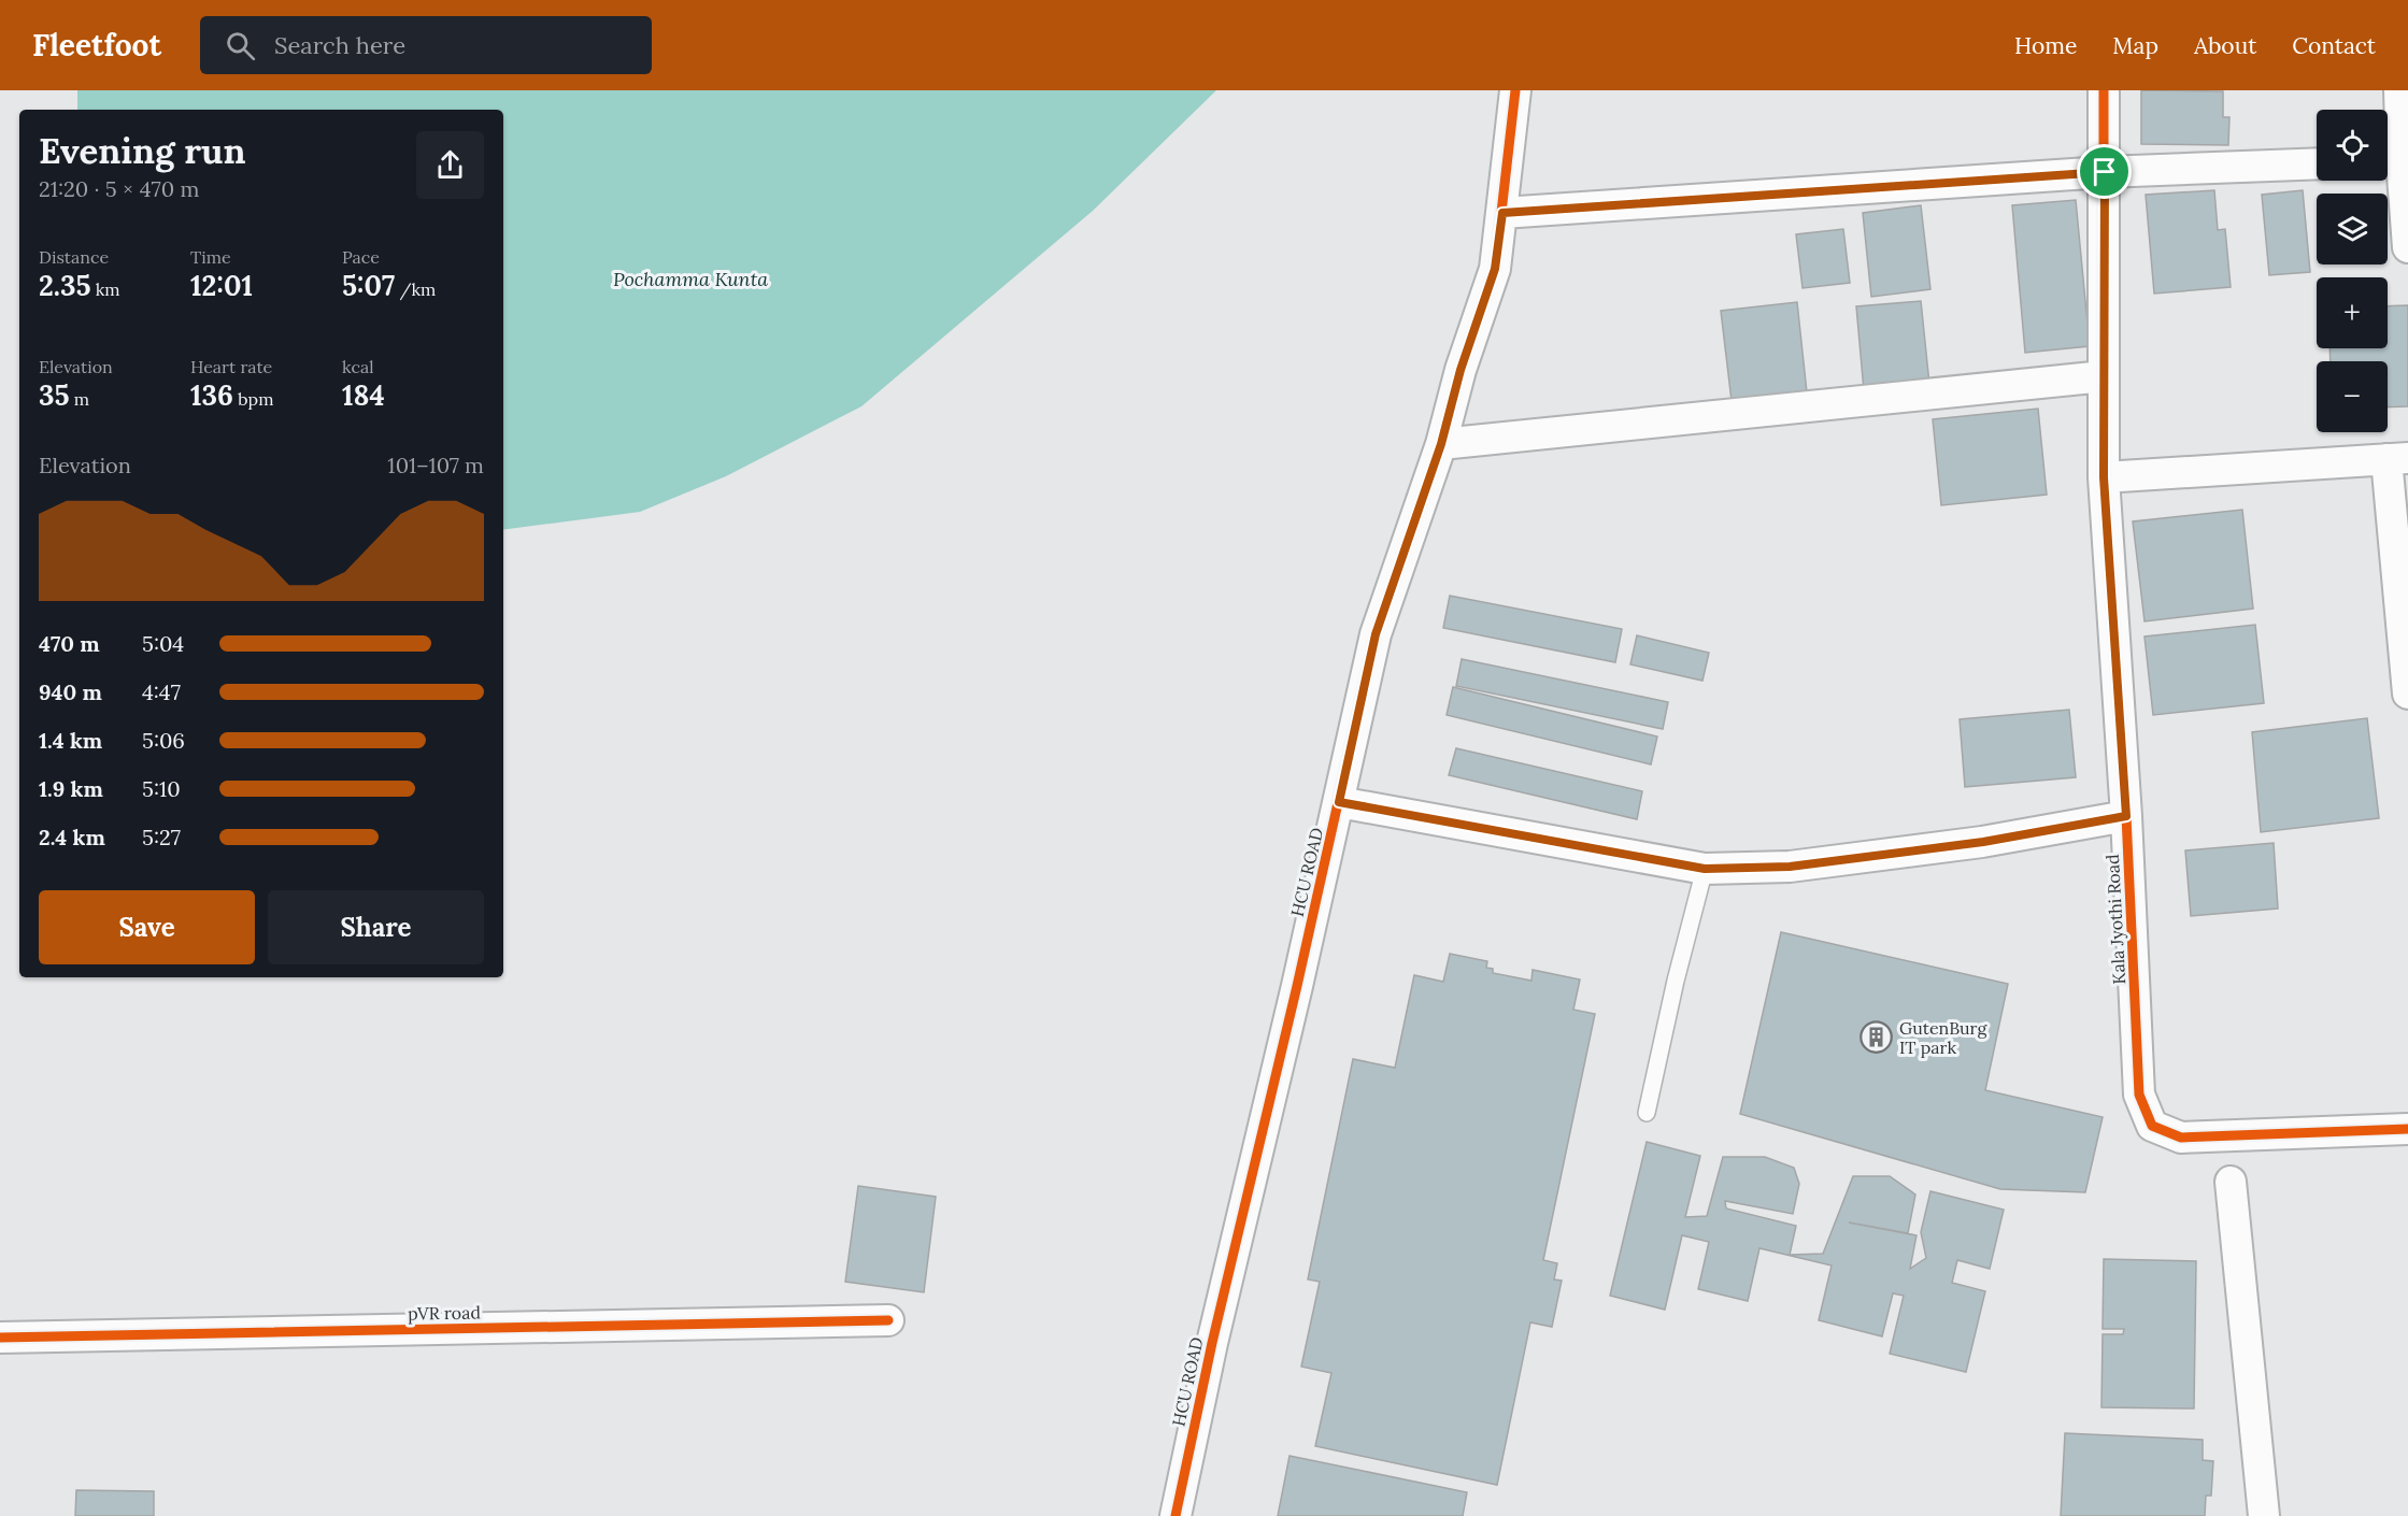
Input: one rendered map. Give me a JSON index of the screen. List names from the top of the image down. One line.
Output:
{"streets":{"street":["HCU ROAD","Kala Jyothi Road","pVR road"]},"water":["Pochamma Kunta"],"places":{"building":["GutenBurg IT park"]},"page":{"header":"Fleetfoot","search":"Search here","nav":["Home","Map","About","Contact"],"map_buttons":["+","−"],"heading":["Evening run","21:20 · 5 × 470 m"],"stats":[["Distance","2.35 km"],["Time","12:01"],["Pace","5:07 /km"],["Elevation","35 m"],["Heart rate","136 bpm"],["kcal","184"]],"chart":["Elevation","101–107 m"],"list":[{"name":"470 m","note":"5:04"},{"name":"940 m","note":"4:47"},{"name":"1.4 km","note":"5:06"},{"name":"1.9 km","note":"5:10"},{"name":"2.4 km","note":"5:27"}],"buttons":["Save","Share"]}}
